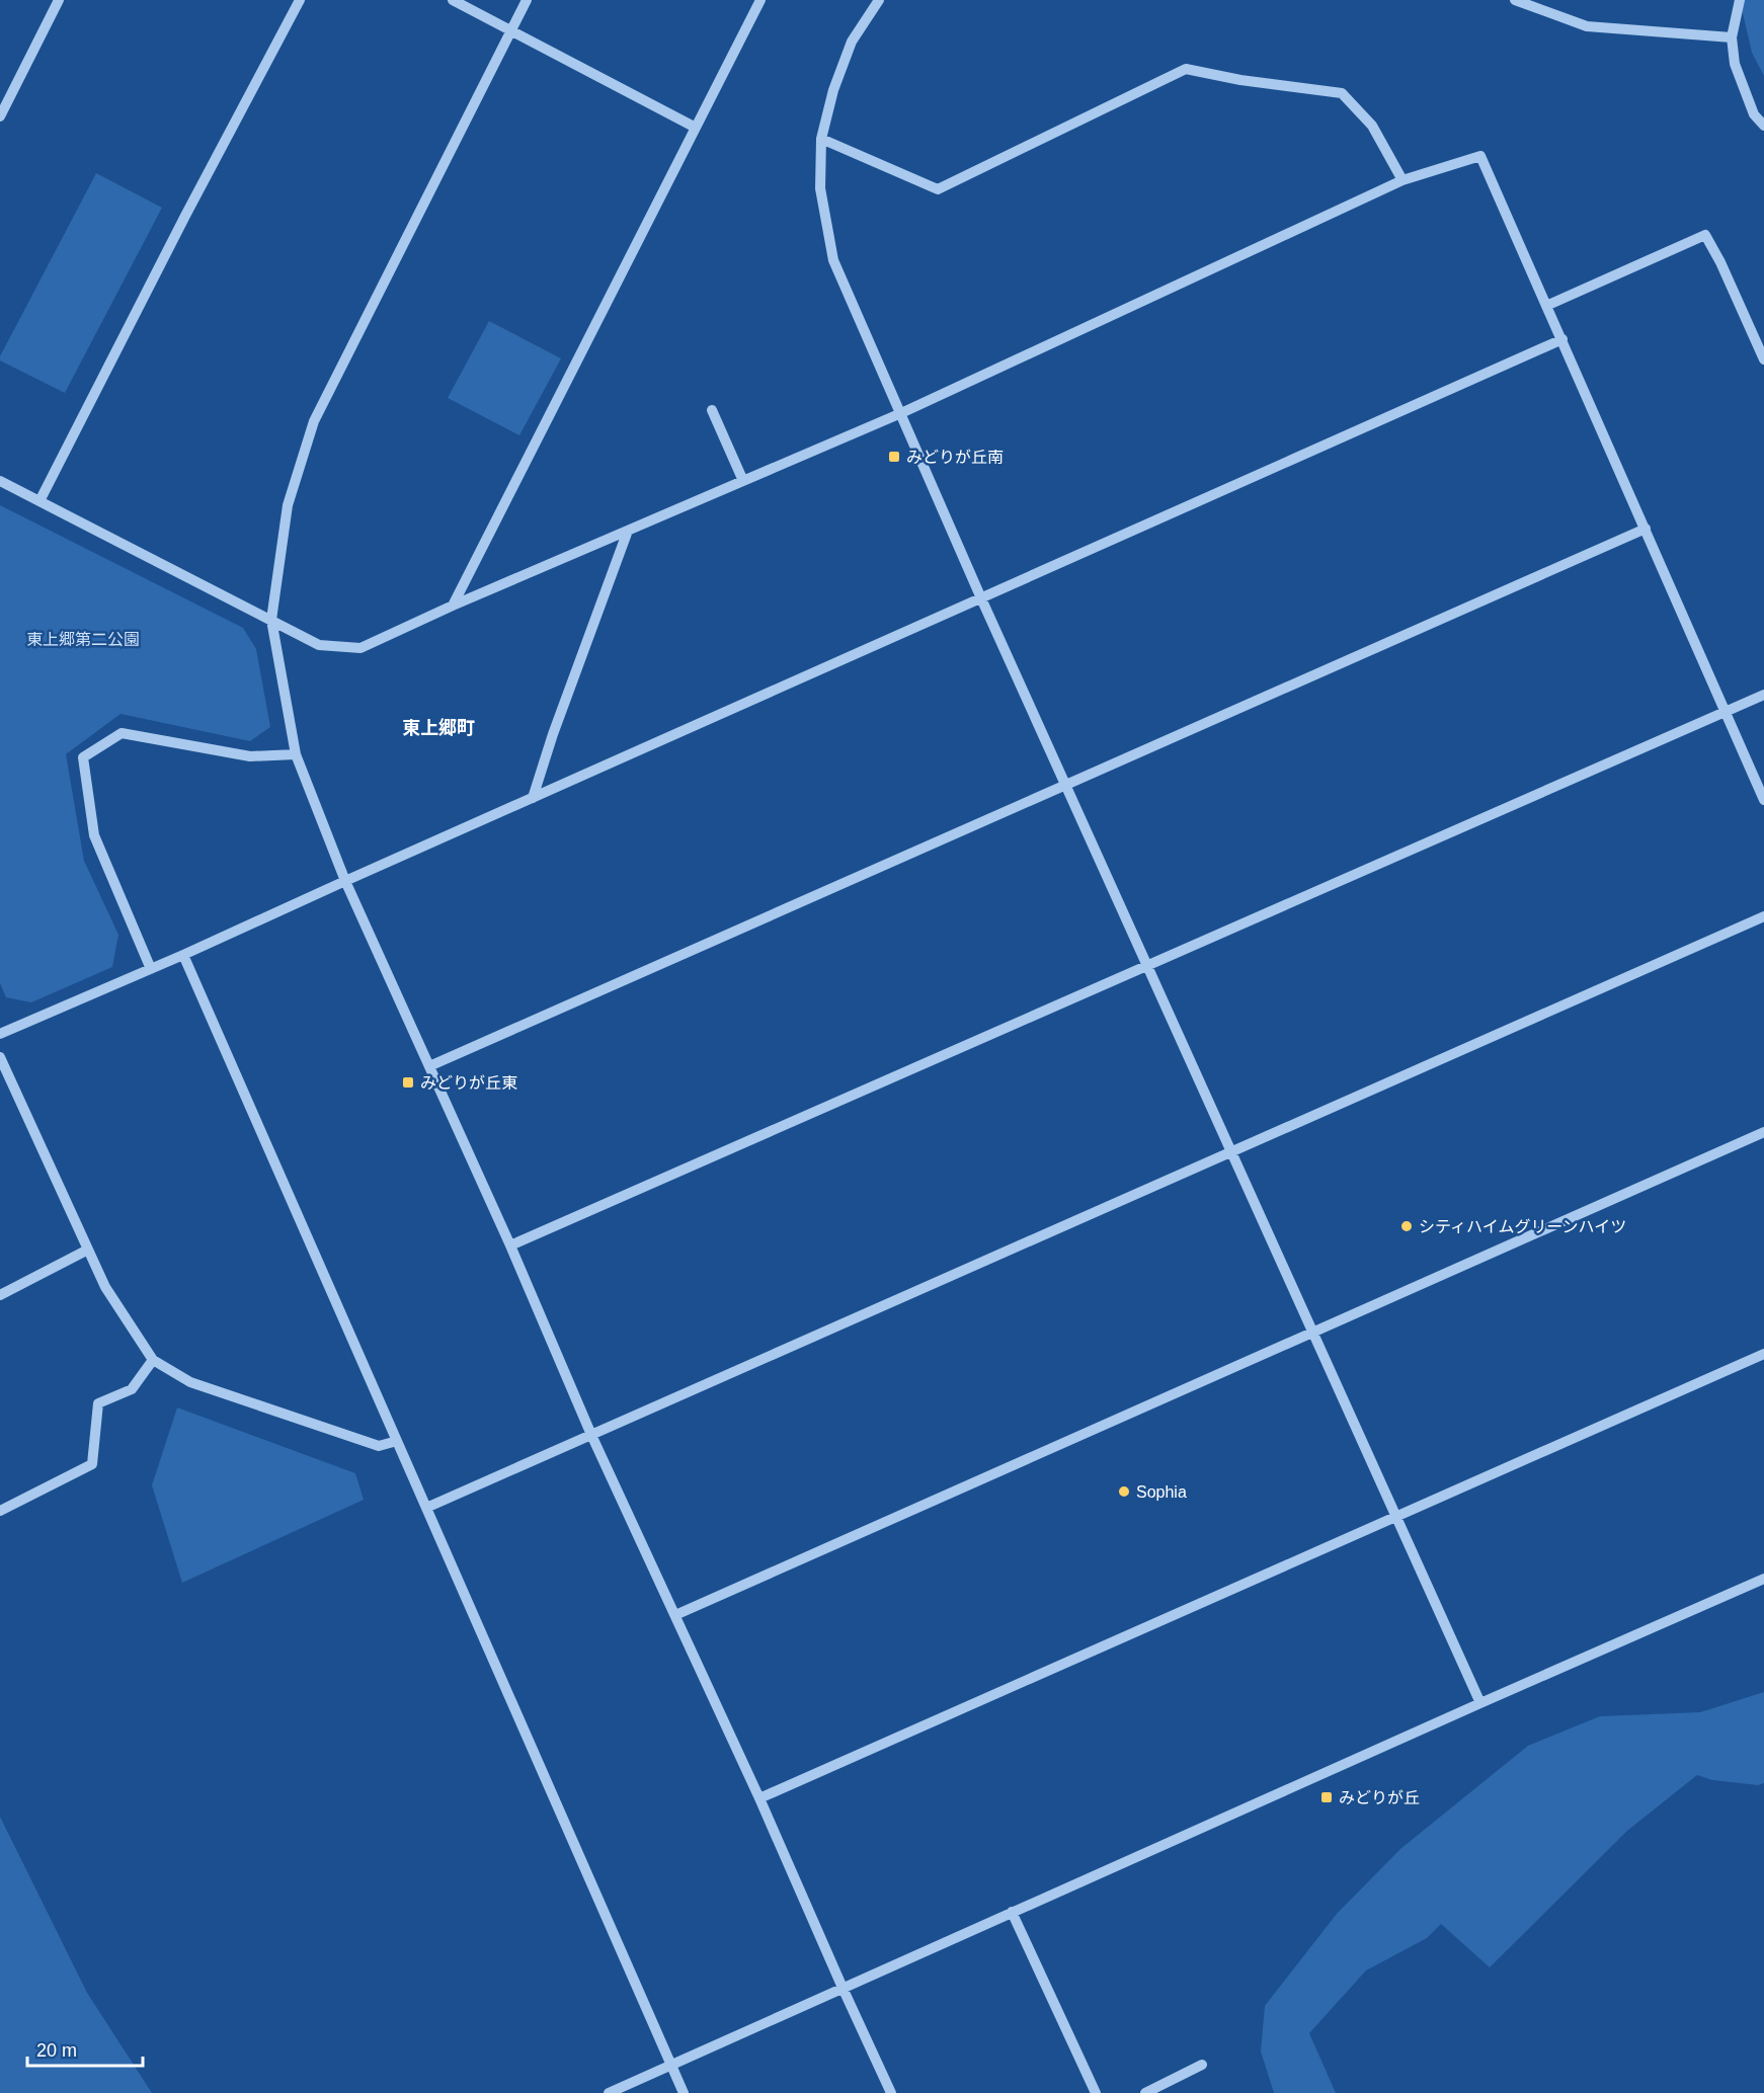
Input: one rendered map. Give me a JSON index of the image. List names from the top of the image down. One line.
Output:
{"districts":["東上郷町"],"parks":["東上郷第二公園"],"places":{"transit":["みどりが丘南","みどりが丘東","みどりが丘"],"other":["シティハイムグリーンハイツ","Sophia"]},"scale_bar":"20 m"}
